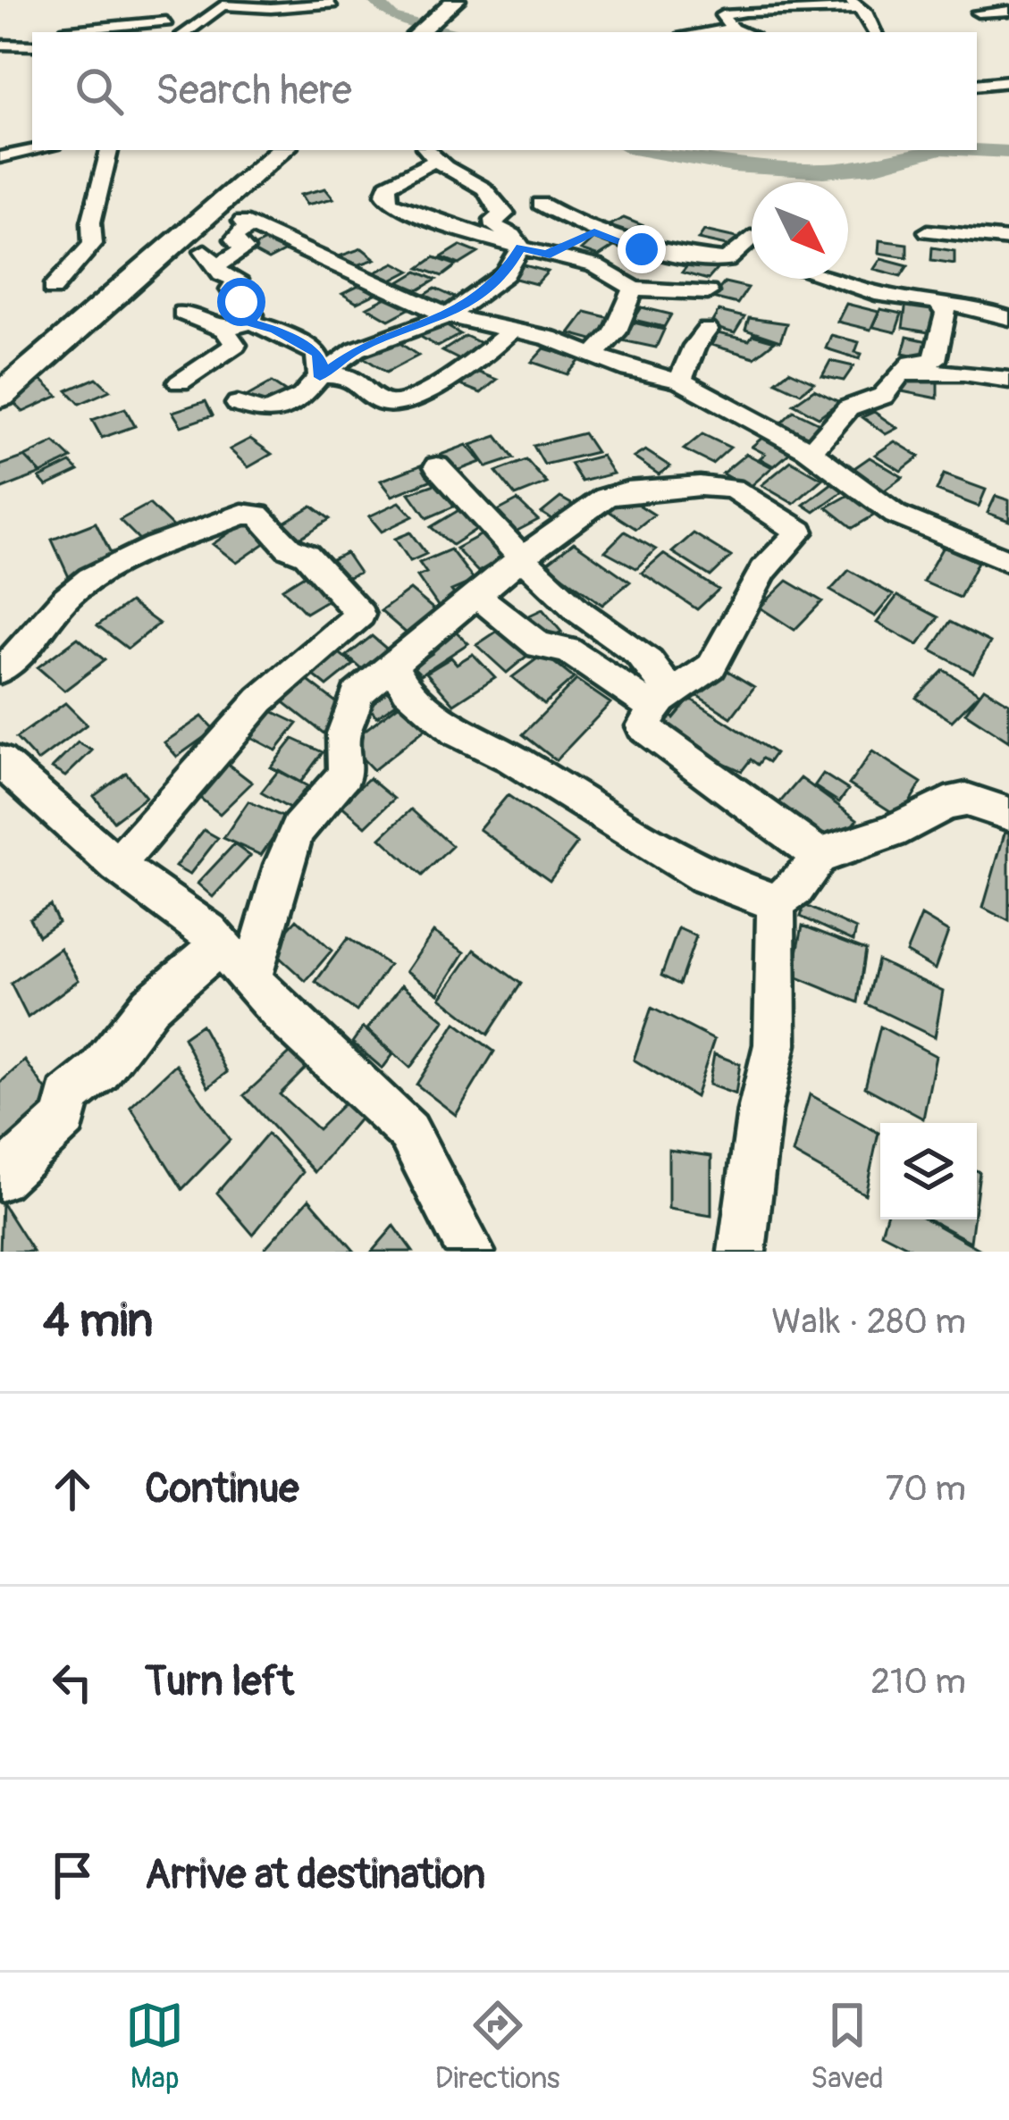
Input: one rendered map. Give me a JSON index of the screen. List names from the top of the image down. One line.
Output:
{"north":"bottom right","page":{"search":"Search here","heading":["4 min","Walk · 280 m"],"list":[["Continue","70 m"],["Turn left","210 m"],"Arrive at destination"],"nav":["Map","Directions","Saved"]}}
